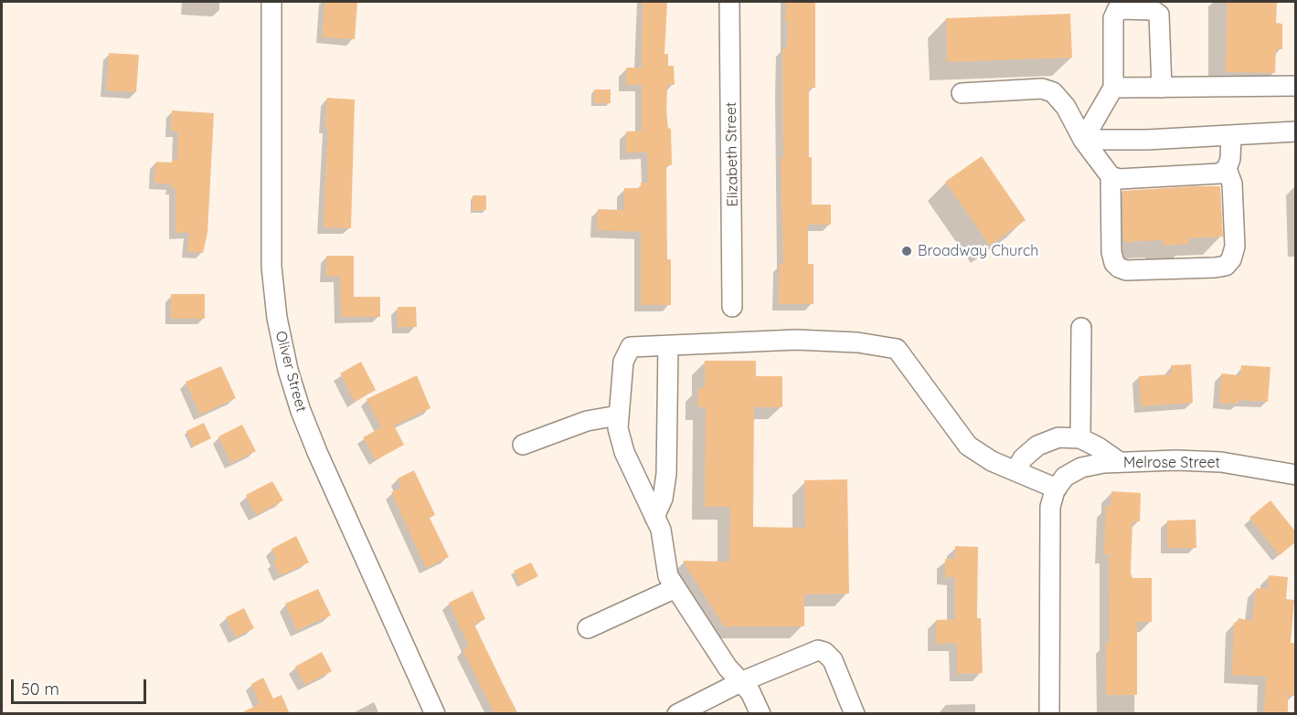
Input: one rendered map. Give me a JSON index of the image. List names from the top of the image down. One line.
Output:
{"streets":{"street":["Elizabeth Street","Oliver Street","Melrose Street"]},"places":["Broadway Church"],"scale_bar":"50 m"}
